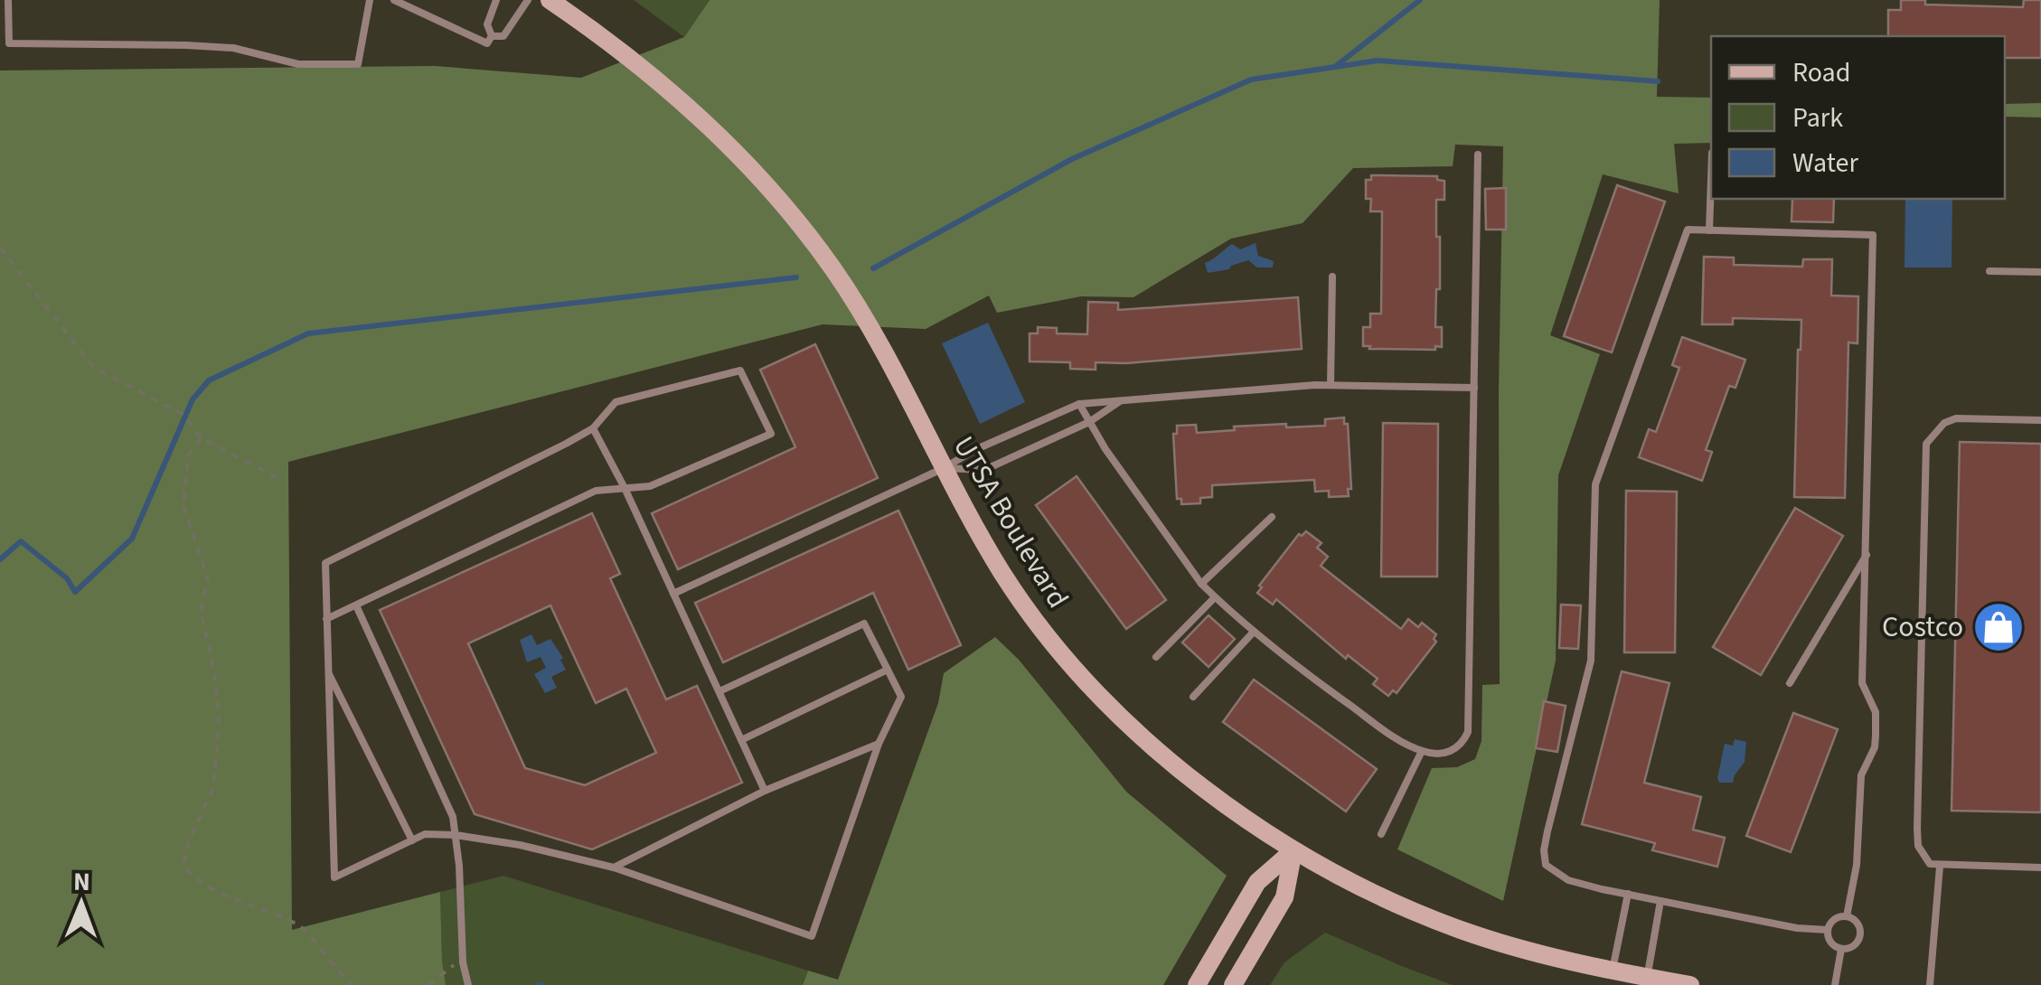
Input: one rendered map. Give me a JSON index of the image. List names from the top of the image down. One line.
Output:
{"streets":{"main road":["UTSA Boulevard"]},"places":{"shop":["Costco"]},"legend":["Road","Park","Water"],"north":"top"}
